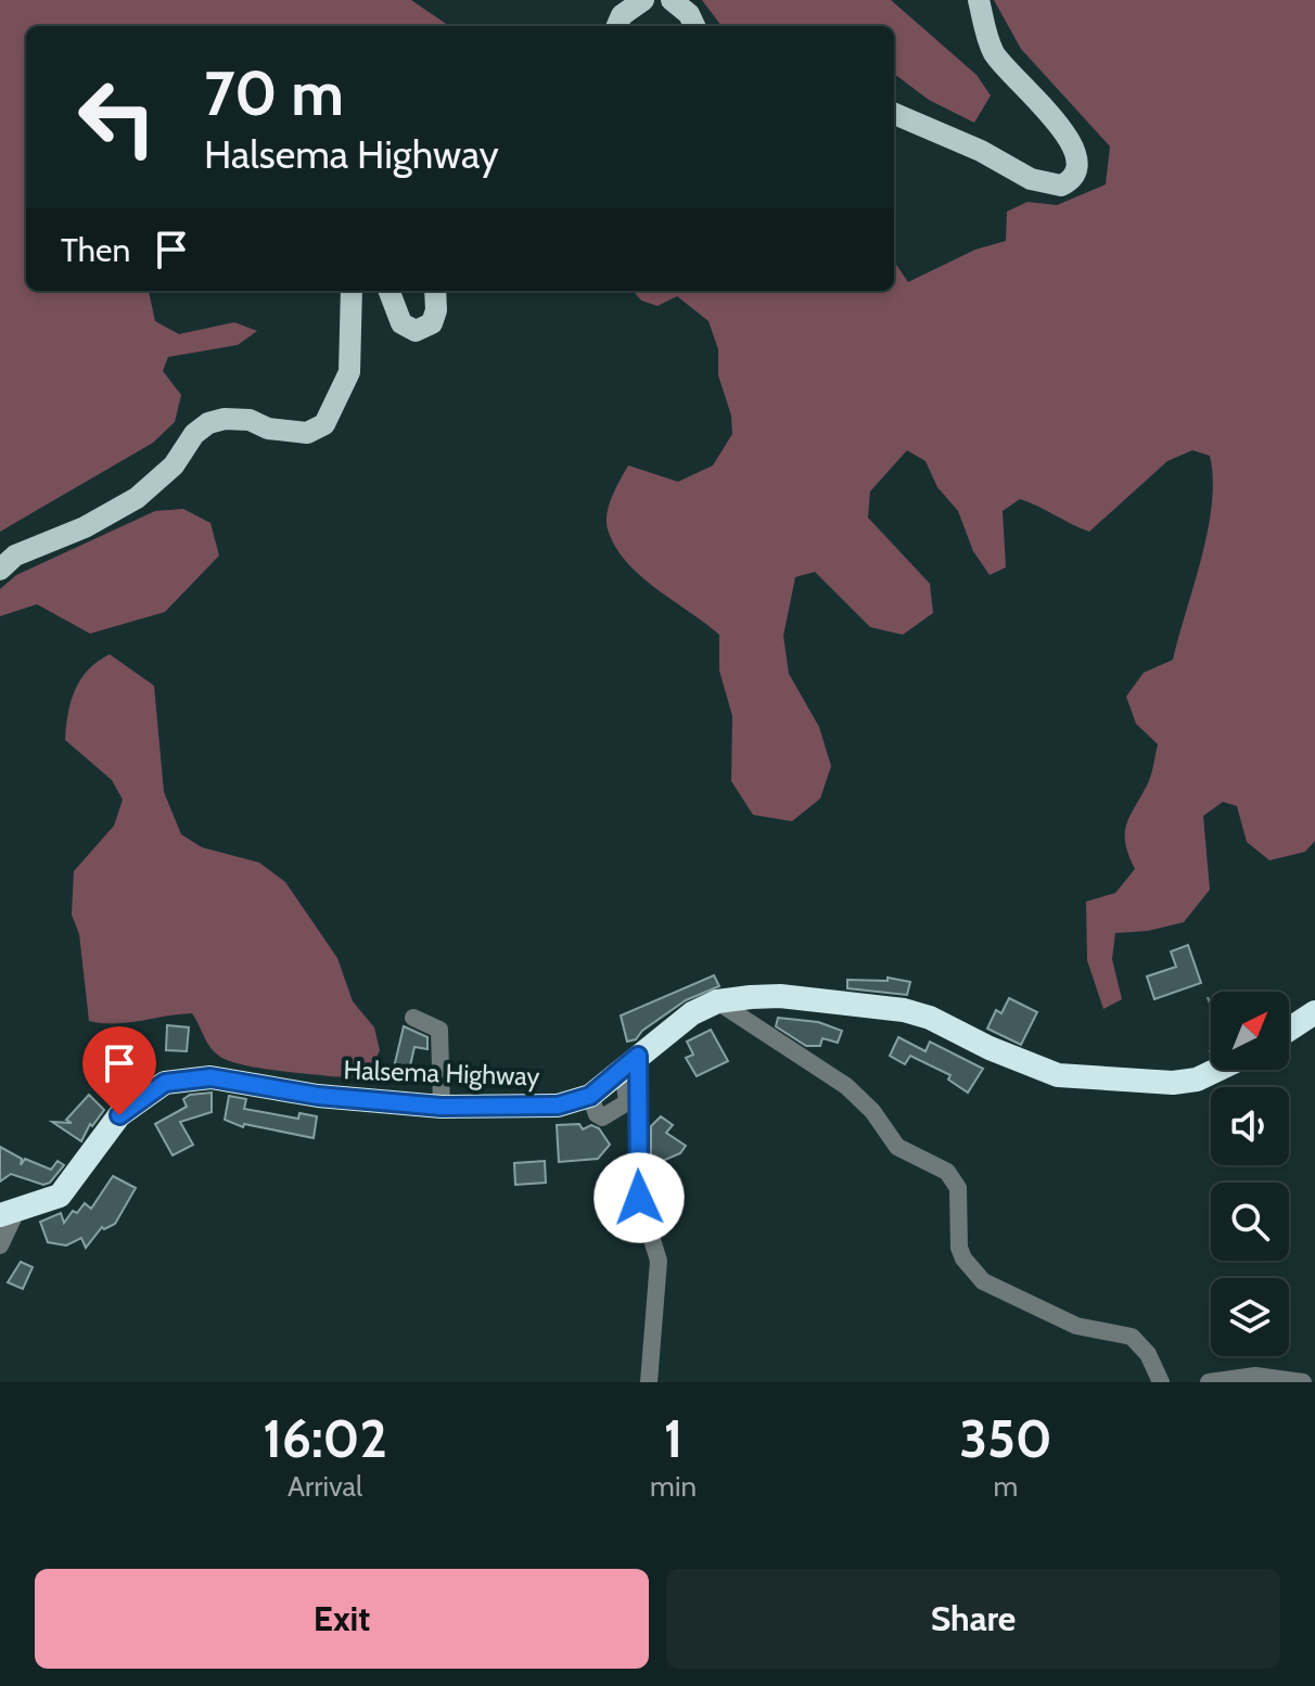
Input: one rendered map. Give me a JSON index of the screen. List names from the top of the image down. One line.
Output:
{"streets":{"highway":["Halsema Highway"]},"north":"top right","page":{"turn":["70 m","Halsema Highway"],"then":"Then","eta":["16:02","Arrival","1","min","350","m"],"buttons":["Exit","Share"]}}
